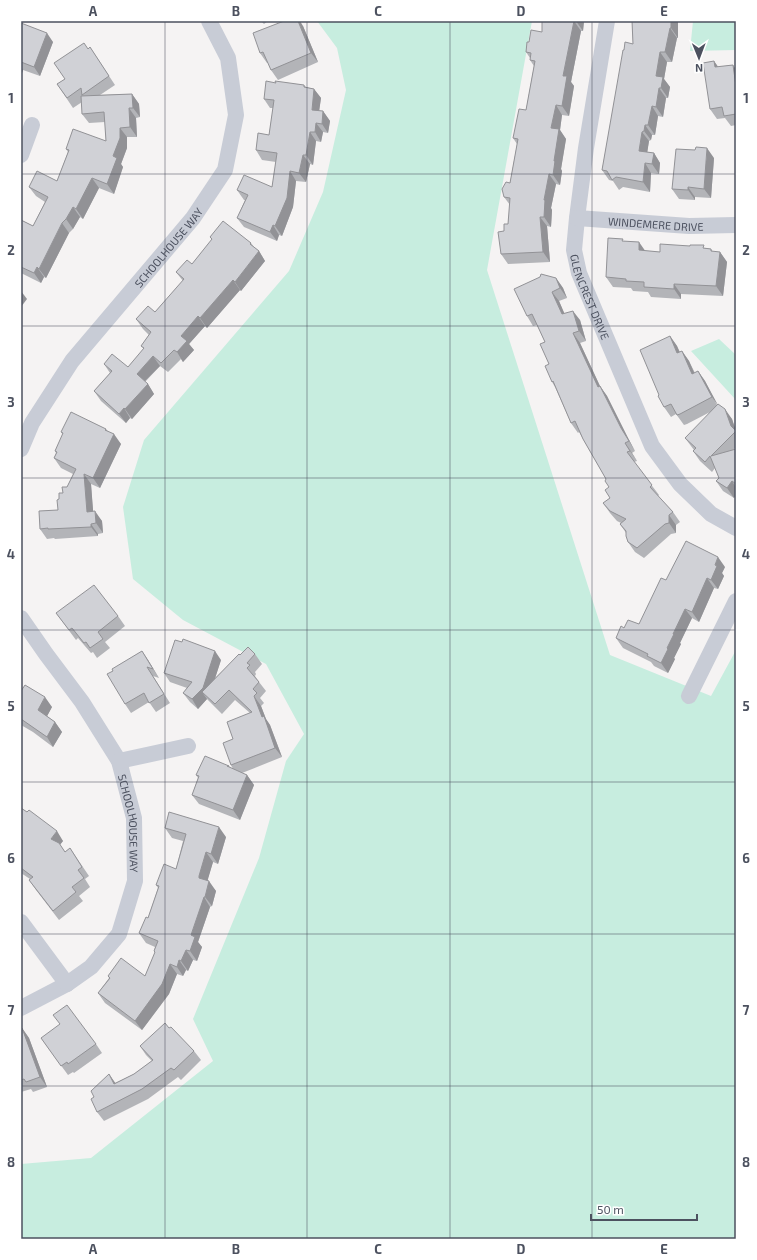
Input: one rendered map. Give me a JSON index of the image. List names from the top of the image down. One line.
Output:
{"streets":{"street":["WINDEMERE DRIVE","SCHOOLHOUSE WAY","GLENCREST DRIVE"]},"crossings":[["WINDEMERE DRIVE","GLENCREST DRIVE"]],"scale_bar":"50 m","north":"bottom","grid":{"columns":["A","B","C","D","E"],"rows":["1","2","3","4","5","6","7","8"]}}
